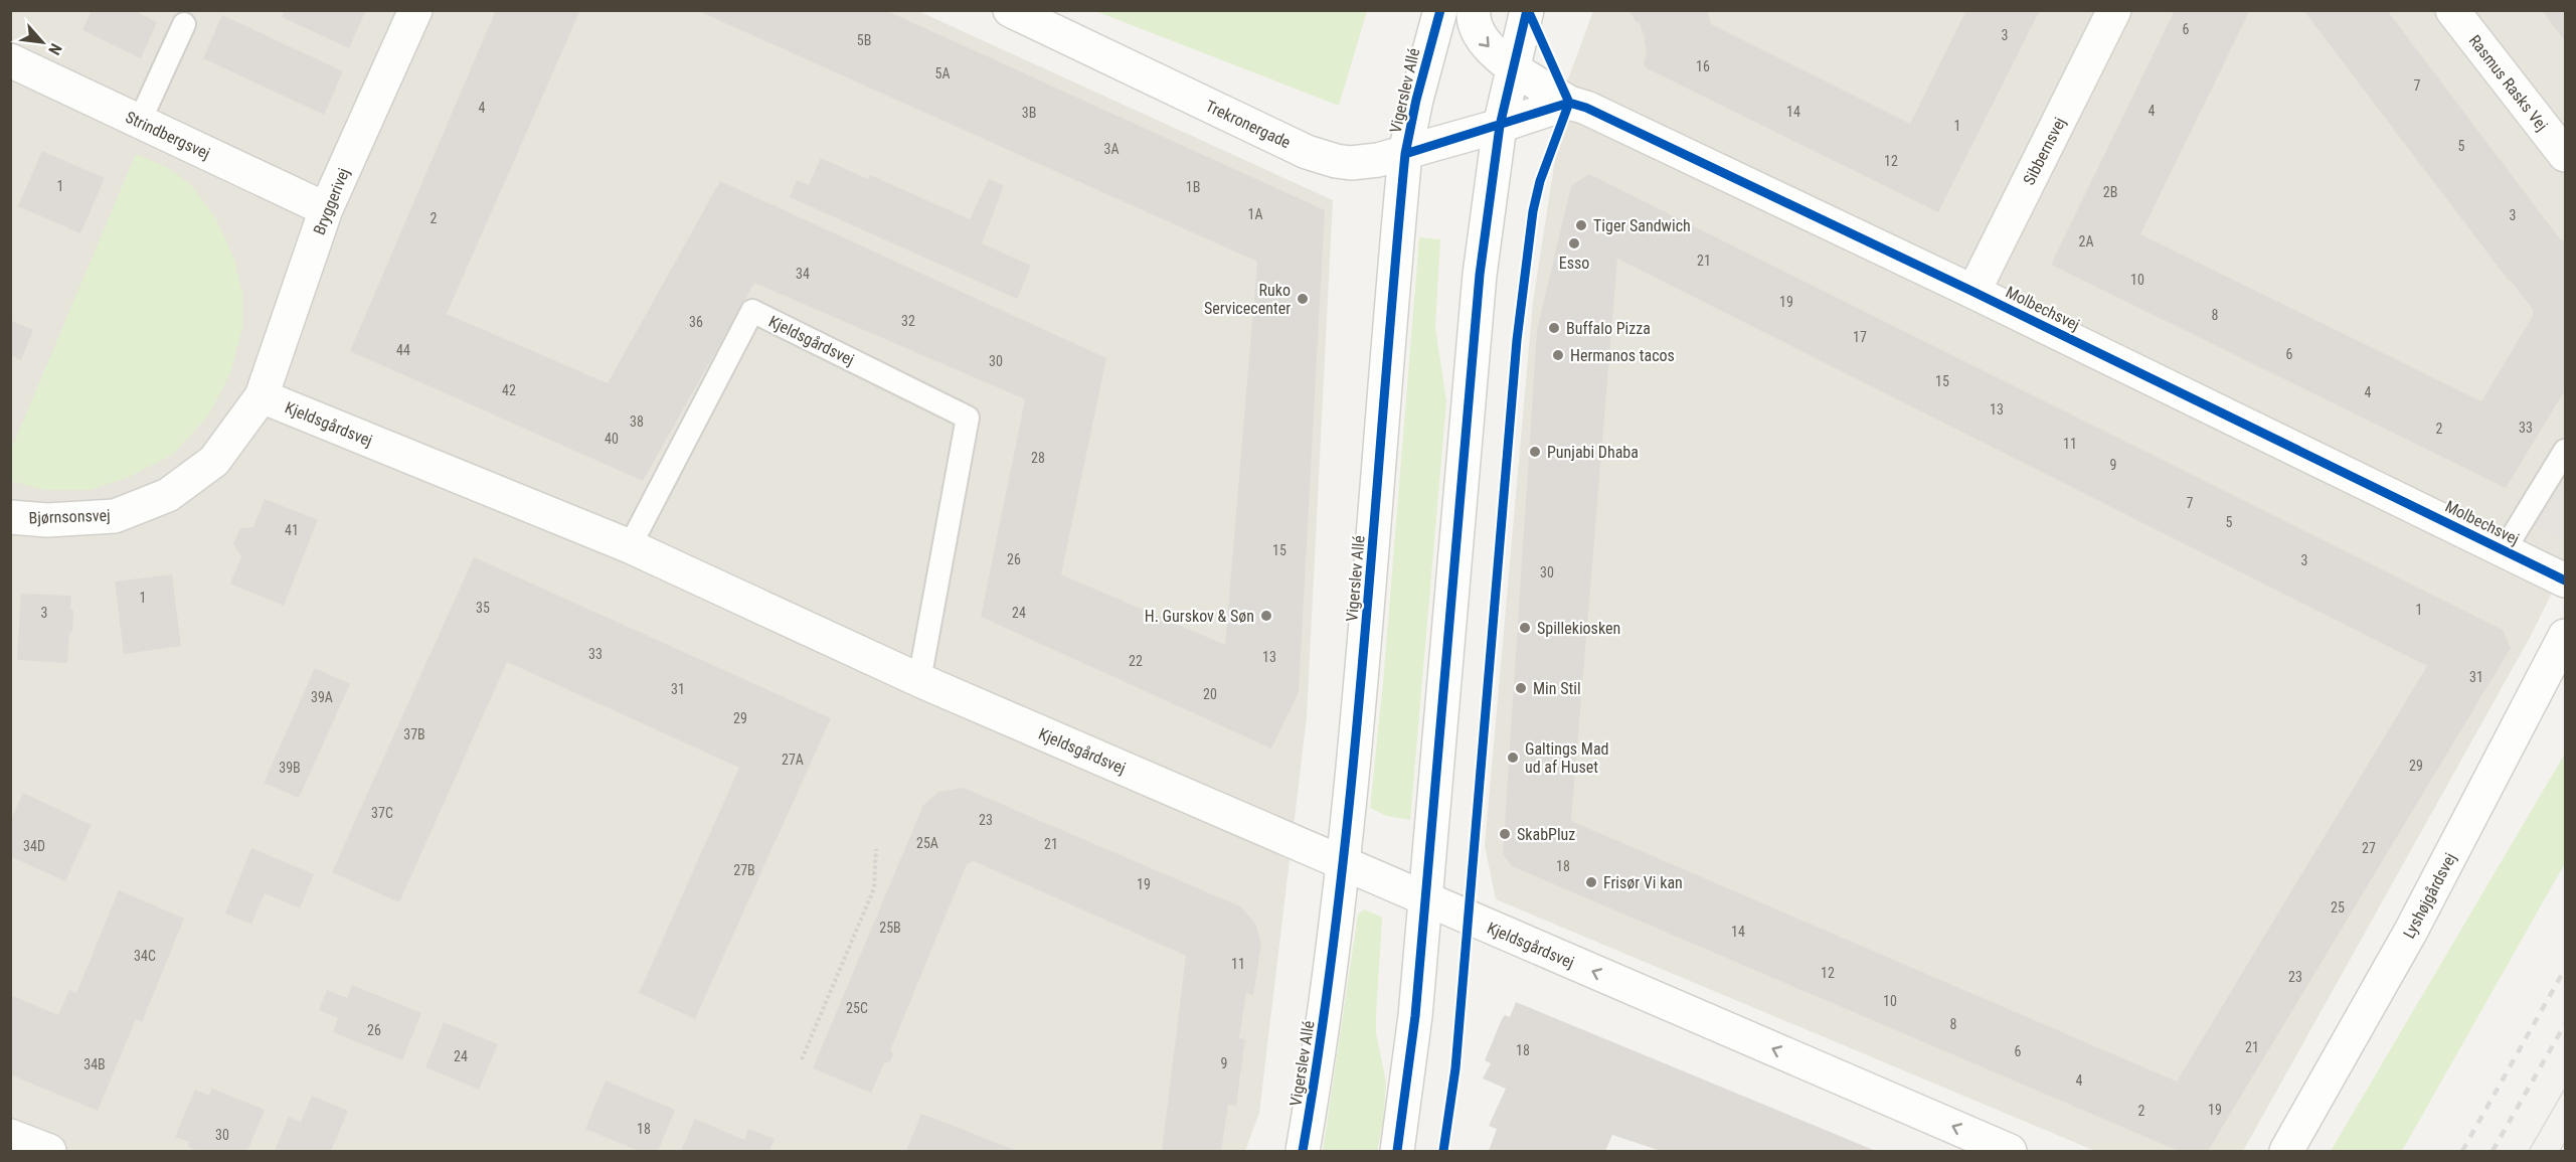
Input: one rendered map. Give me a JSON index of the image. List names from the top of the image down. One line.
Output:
{"streets":{"street":["Rasmus Rasks Vej","Vigerslev Allé","Trekronergade","Strindbergsvej","Sibbernsvej","Bryggerivej","Molbechsvej","Kjeldsgårdsvej","Bjørnsonsvej","Lyshøjgårdsvej"]},"crossings":[["Vigerslev Allé","Trekronergade"],["Vigerslev Allé","Kjeldsgårdsvej"],["Strindbergsvej","Bryggerivej"],["Sibbernsvej","Molbechsvej"],["Bryggerivej","Kjeldsgårdsvej"],["Bryggerivej","Bjørnsonsvej"],["Kjeldsgårdsvej","Bjørnsonsvej"]],"places":["Tiger Sandwich","Esso","Ruko Servicecenter","Buffalo Pizza","Hermanos tacos","Punjabi Dhaba","H. Gurskov & Søn","Spillekiosken","Min Stil","Galtings Mad ud af Huset","SkabPluz","Frisør Vi kan"],"house_numbers":["6","3","5B","16","5A","7","4","4","14","3B","1","5","3A","12","1","1B","2B","1A","3","2","2A","21","34","10","19","8","32","36","17","44","6","30","15","42","4","13","38","33","2","40","11","28","9","7","5","41","15","26","3","30","1","35","1","3","24","33","13","22","31","31","20","39A","29","37B","27A","29","39B","37C","23","25A","21","34D","27","18","27B","19","25","25B","14","34C","11","12","23","10","25C","8","26","21","18","6","24","9","34B","4","19","2","18","30"],"north":"bottom right"}
